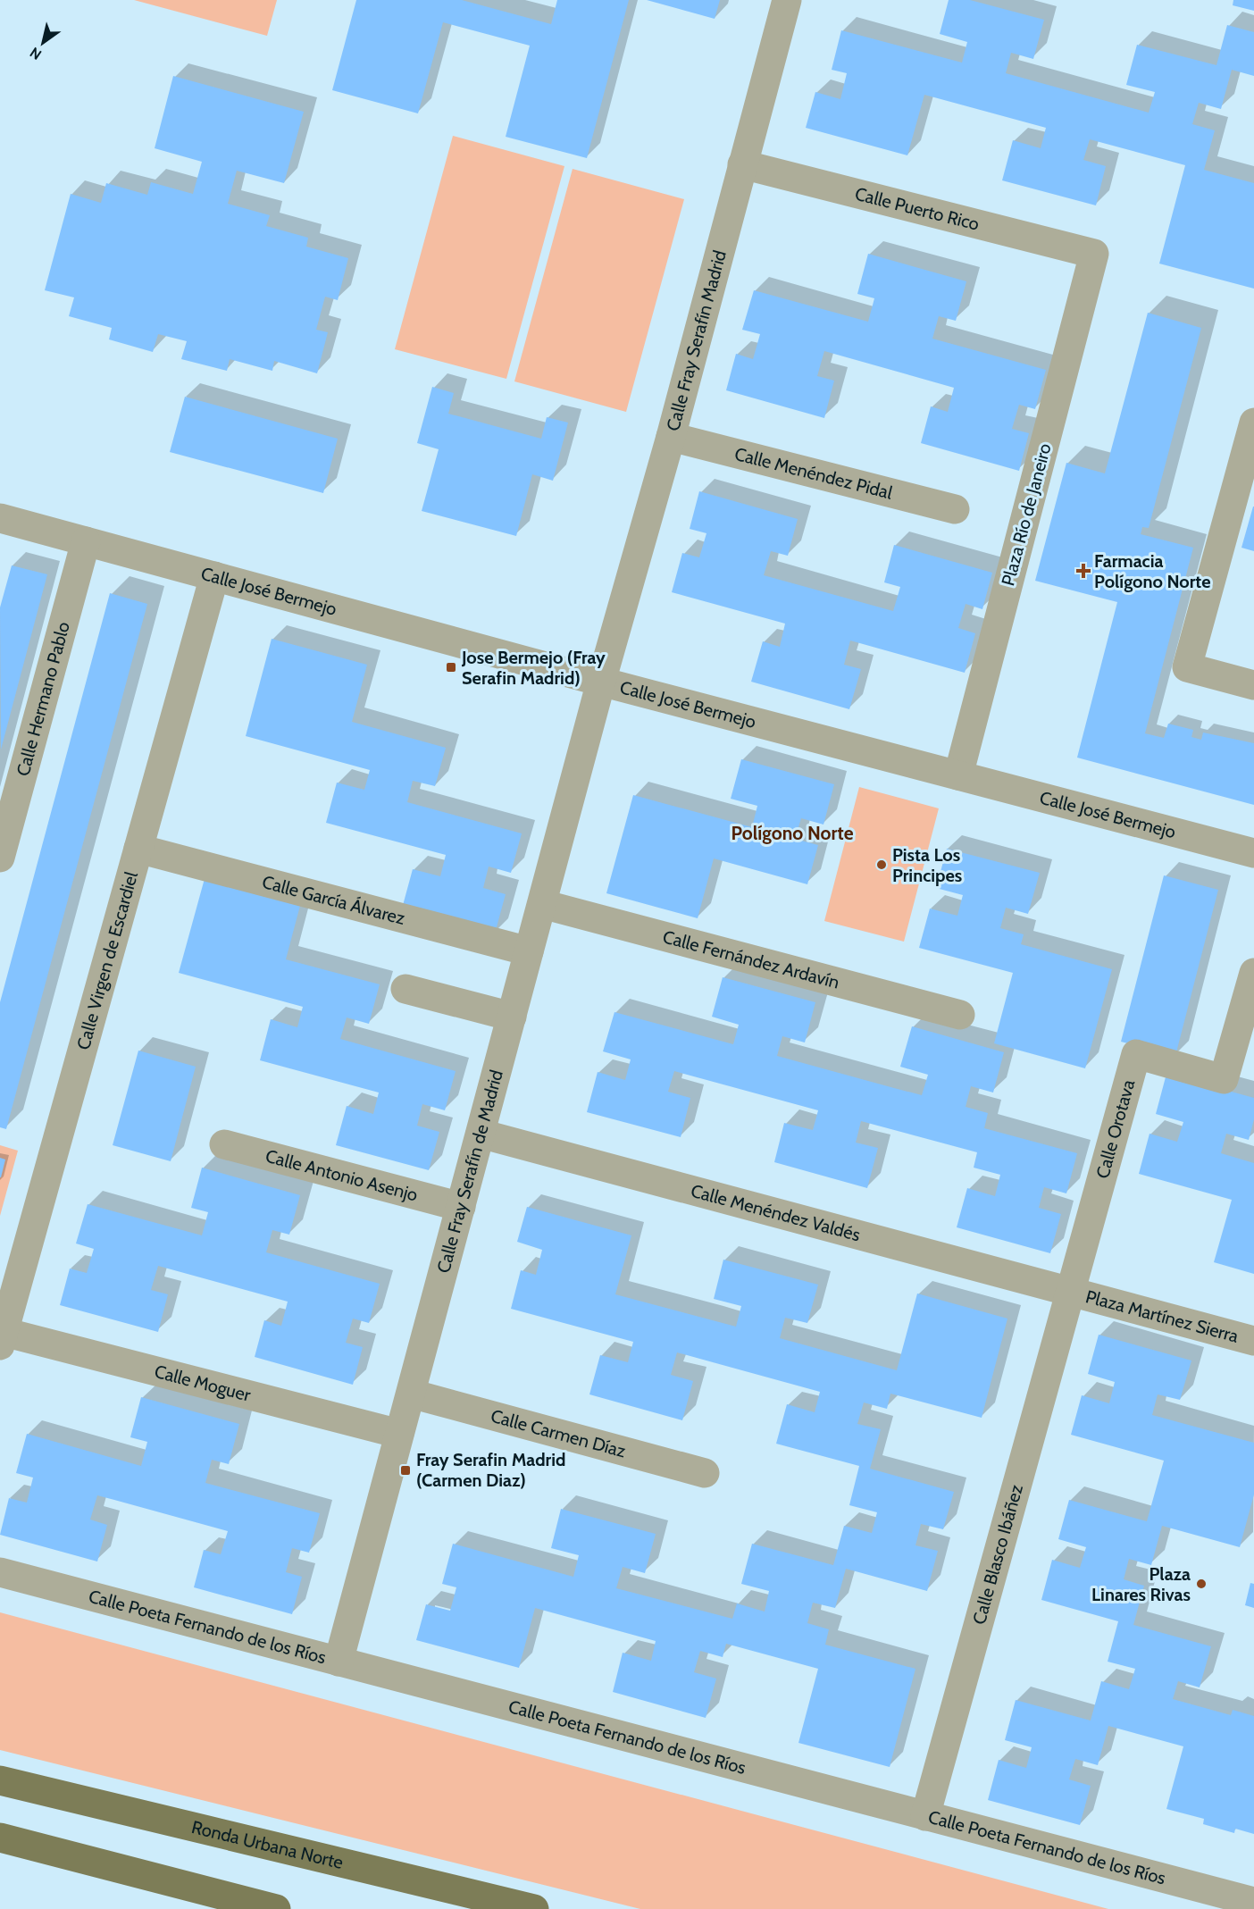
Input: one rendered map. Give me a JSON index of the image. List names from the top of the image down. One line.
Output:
{"streets":{"main road":["Ronda Urbana Norte"],"street":["Calle Puerto Rico","Calle Fray Serafín Madrid","Calle Menéndez Pidal","Plaza Río de Janeiro","Calle José Bermejo","Calle Hermano Pablo","Calle García Álvarez","Calle Fernández Ardavín","Calle Virgen de Escardiel","Calle Orotava","Calle Fray Serafín de Madrid","Calle Antonio Asenjo","Calle Menéndez Valdés","Plaza Martínez Sierra","Calle Moguer","Calle Carmen Díaz","Calle Blasco Ibáñez","Calle Poeta Fernando de los Ríos"]},"crossings":[["Calle Puerto Rico","Calle Fray Serafín Madrid"],["Calle Puerto Rico","Plaza Río de Janeiro"],["Calle Fray Serafín Madrid","Calle Menéndez Pidal"],["Calle Fray Serafín Madrid","Calle José Bermejo"],["Calle Fray Serafín Madrid","Calle Fray Serafín de Madrid"],["Plaza Río de Janeiro","Calle José Bermejo"],["Calle José Bermejo","Calle Hermano Pablo"],["Calle José Bermejo","Calle Virgen de Escardiel"],["Calle José Bermejo","Calle Fray Serafín de Madrid"],["Calle García Álvarez","Calle Virgen de Escardiel"],["Calle García Álvarez","Calle Fray Serafín de Madrid"],["Calle Fernández Ardavín","Calle Fray Serafín de Madrid"],["Calle Virgen de Escardiel","Calle Moguer"],["Calle Orotava","Calle Menéndez Valdés"],["Calle Orotava","Plaza Martínez Sierra"],["Calle Orotava","Calle Blasco Ibáñez"],["Calle Fray Serafín de Madrid","Calle Antonio Asenjo"],["Calle Fray Serafín de Madrid","Calle Menéndez Valdés"],["Calle Fray Serafín de Madrid","Calle Moguer"],["Calle Fray Serafín de Madrid","Calle Carmen Díaz"],["Calle Fray Serafín de Madrid","Calle Poeta Fernando de los Ríos"],["Calle Menéndez Valdés","Plaza Martínez Sierra"],["Calle Menéndez Valdés","Calle Blasco Ibáñez"],["Plaza Martínez Sierra","Calle Blasco Ibáñez"],["Calle Blasco Ibáñez","Calle Poeta Fernando de los Ríos"]],"districts":["Polígono Norte"],"places":{"health":["Farmacia Polígono Norte"],"transit":["Jose Bermejo (Fray Serafin Madrid)","Fray Serafin Madrid (Carmen Diaz)"],"other":["Pista Los Principes","Plaza Linares Rivas"]},"north":"bottom left"}
